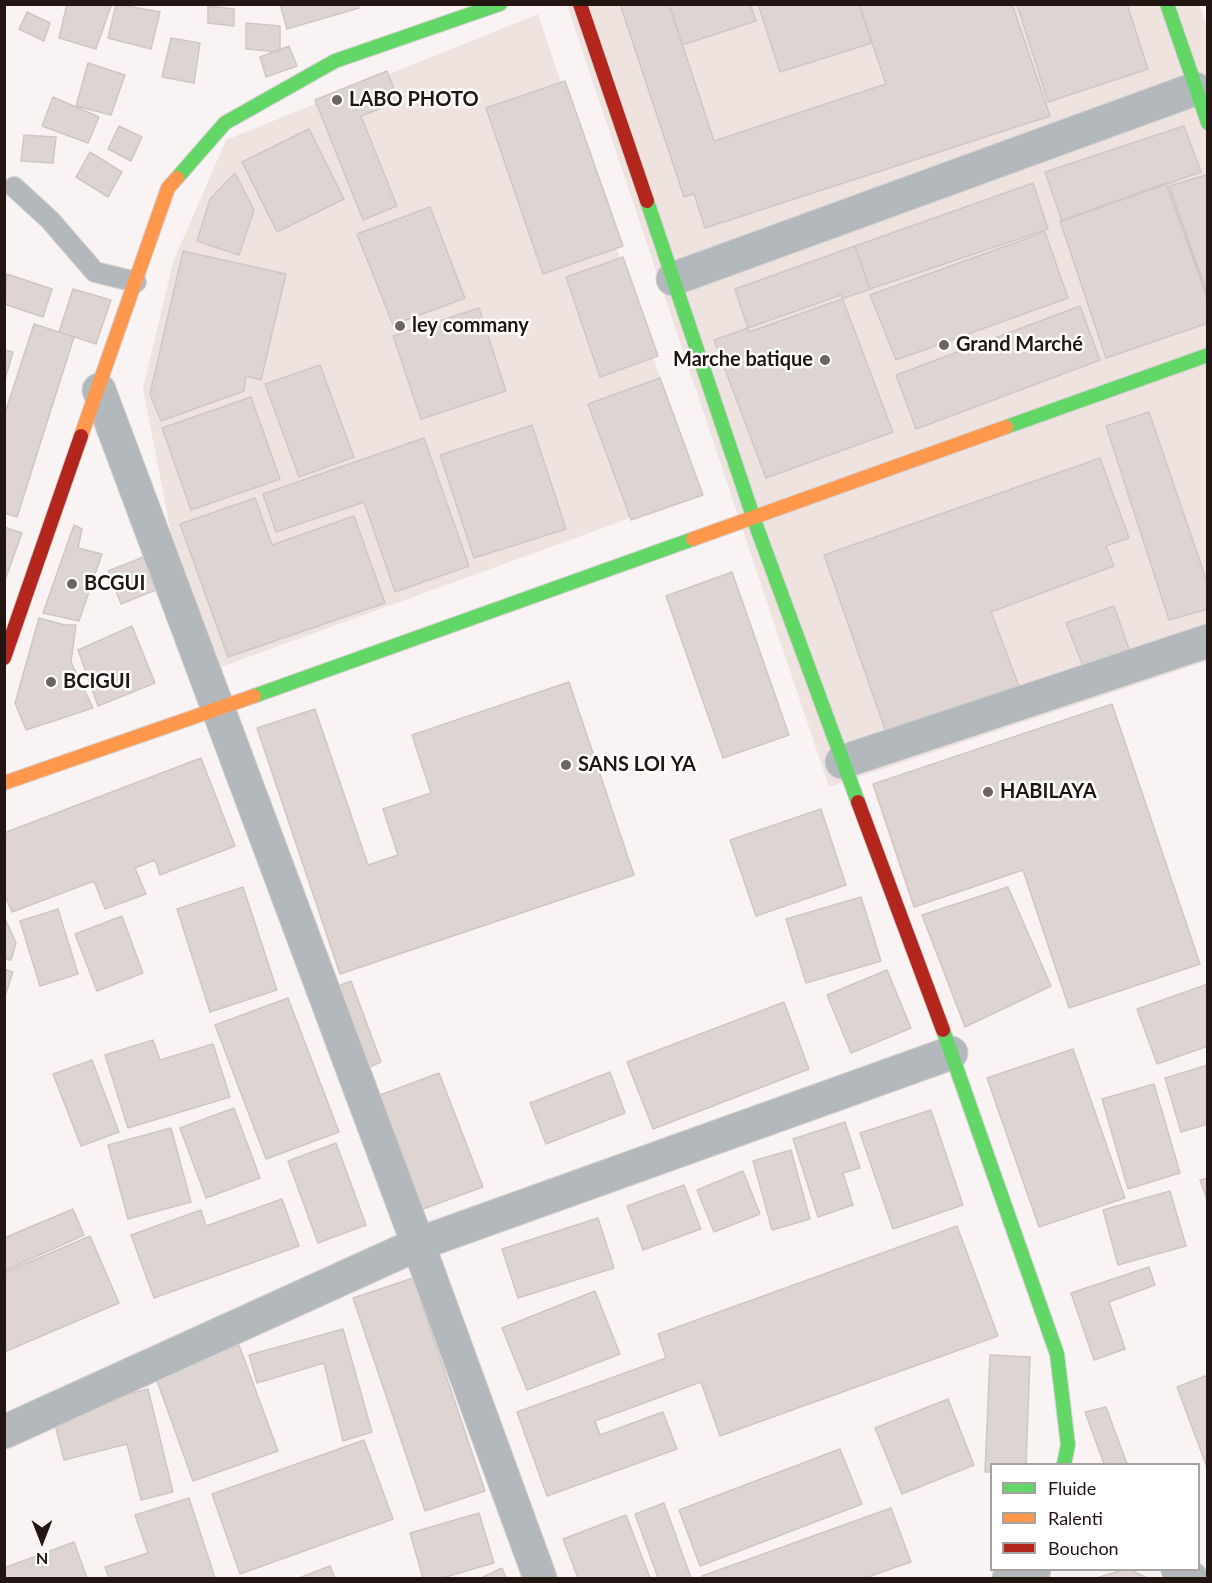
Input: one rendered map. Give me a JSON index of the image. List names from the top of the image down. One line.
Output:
{"places":["LABO PHOTO","ley commany","Grand Marché","Marche batique","BCGUI","BCIGUI","SANS LOI YA","HABILAYA"],"legend":["Fluide","Ralenti","Bouchon"],"north":"bottom"}
